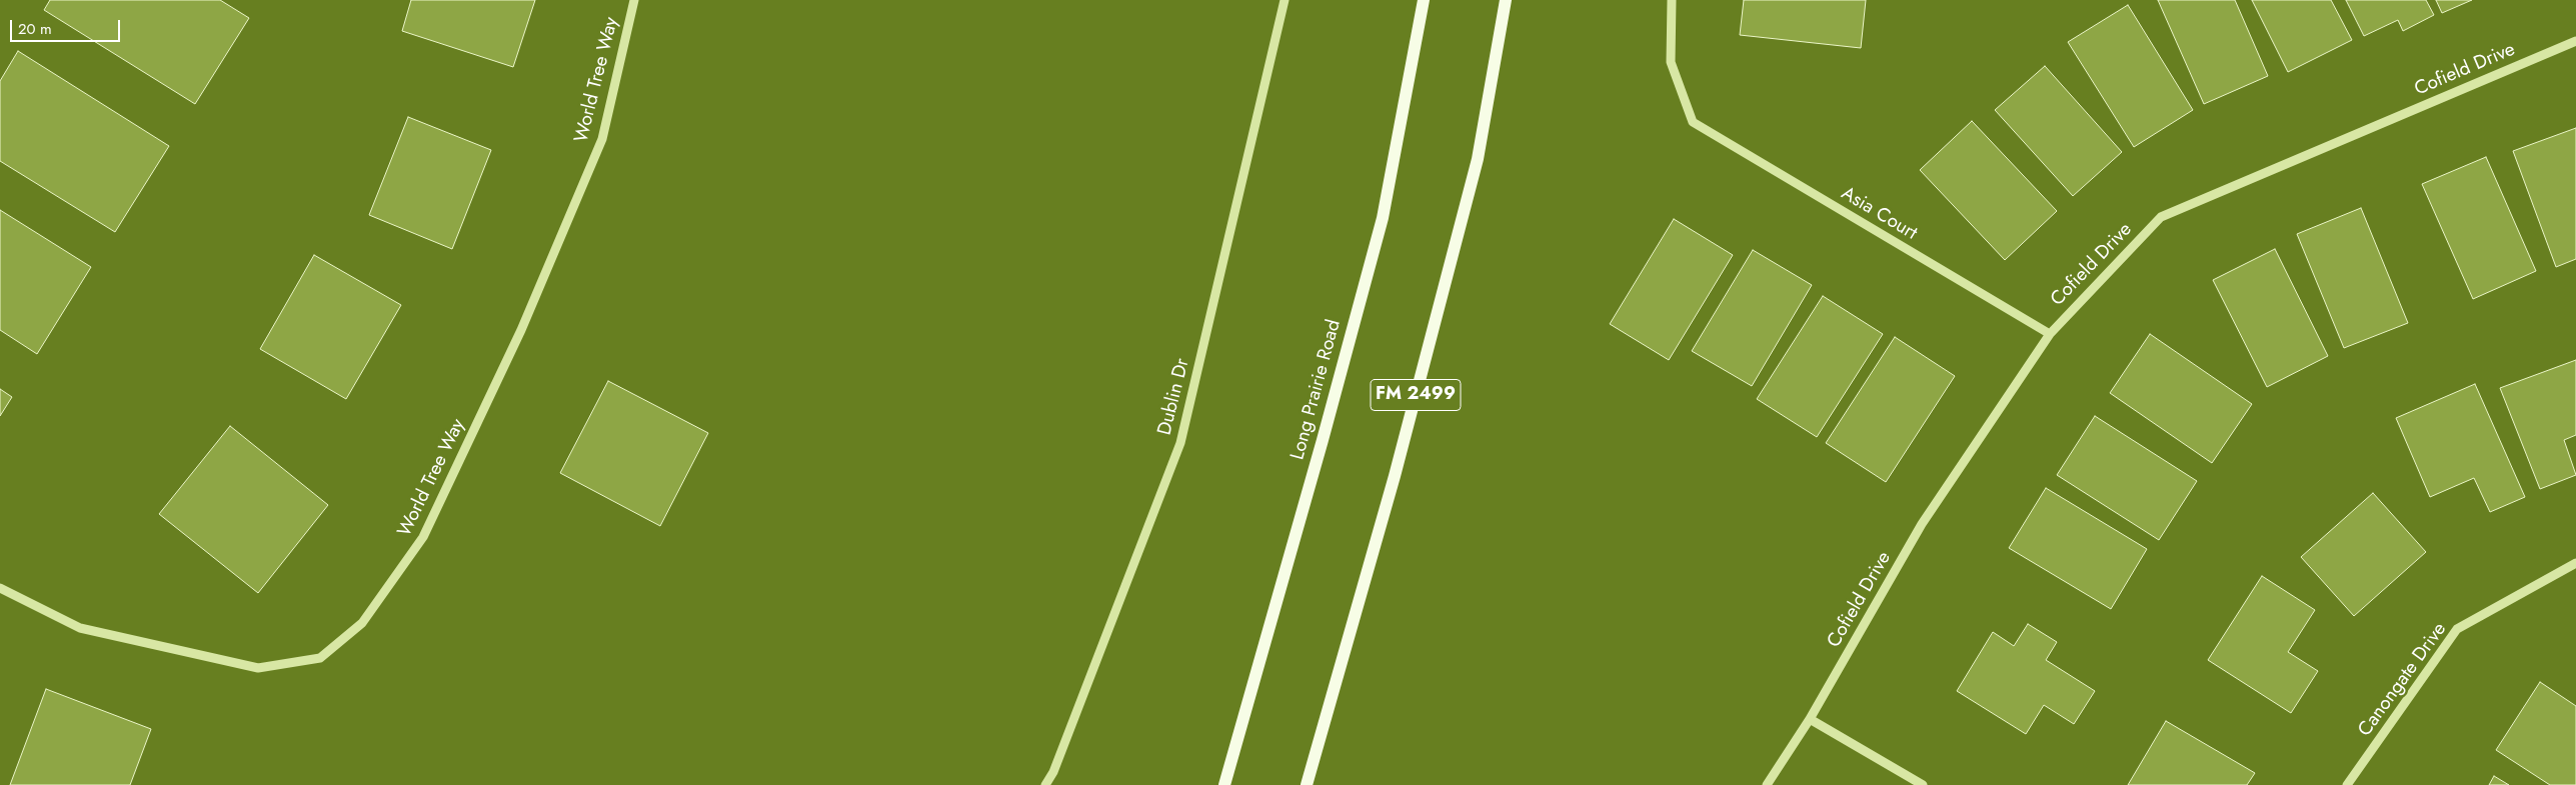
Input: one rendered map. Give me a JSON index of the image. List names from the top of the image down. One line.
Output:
{"streets":{"main road":["Long Prairie Road","FM 2499"],"street":["Cofield Drive","World Tree Way","Asia Court","Dublin Dr","Canongate Drive"]},"crossings":[["Cofield Drive","Asia Court"]],"scale_bar":"20 m"}
